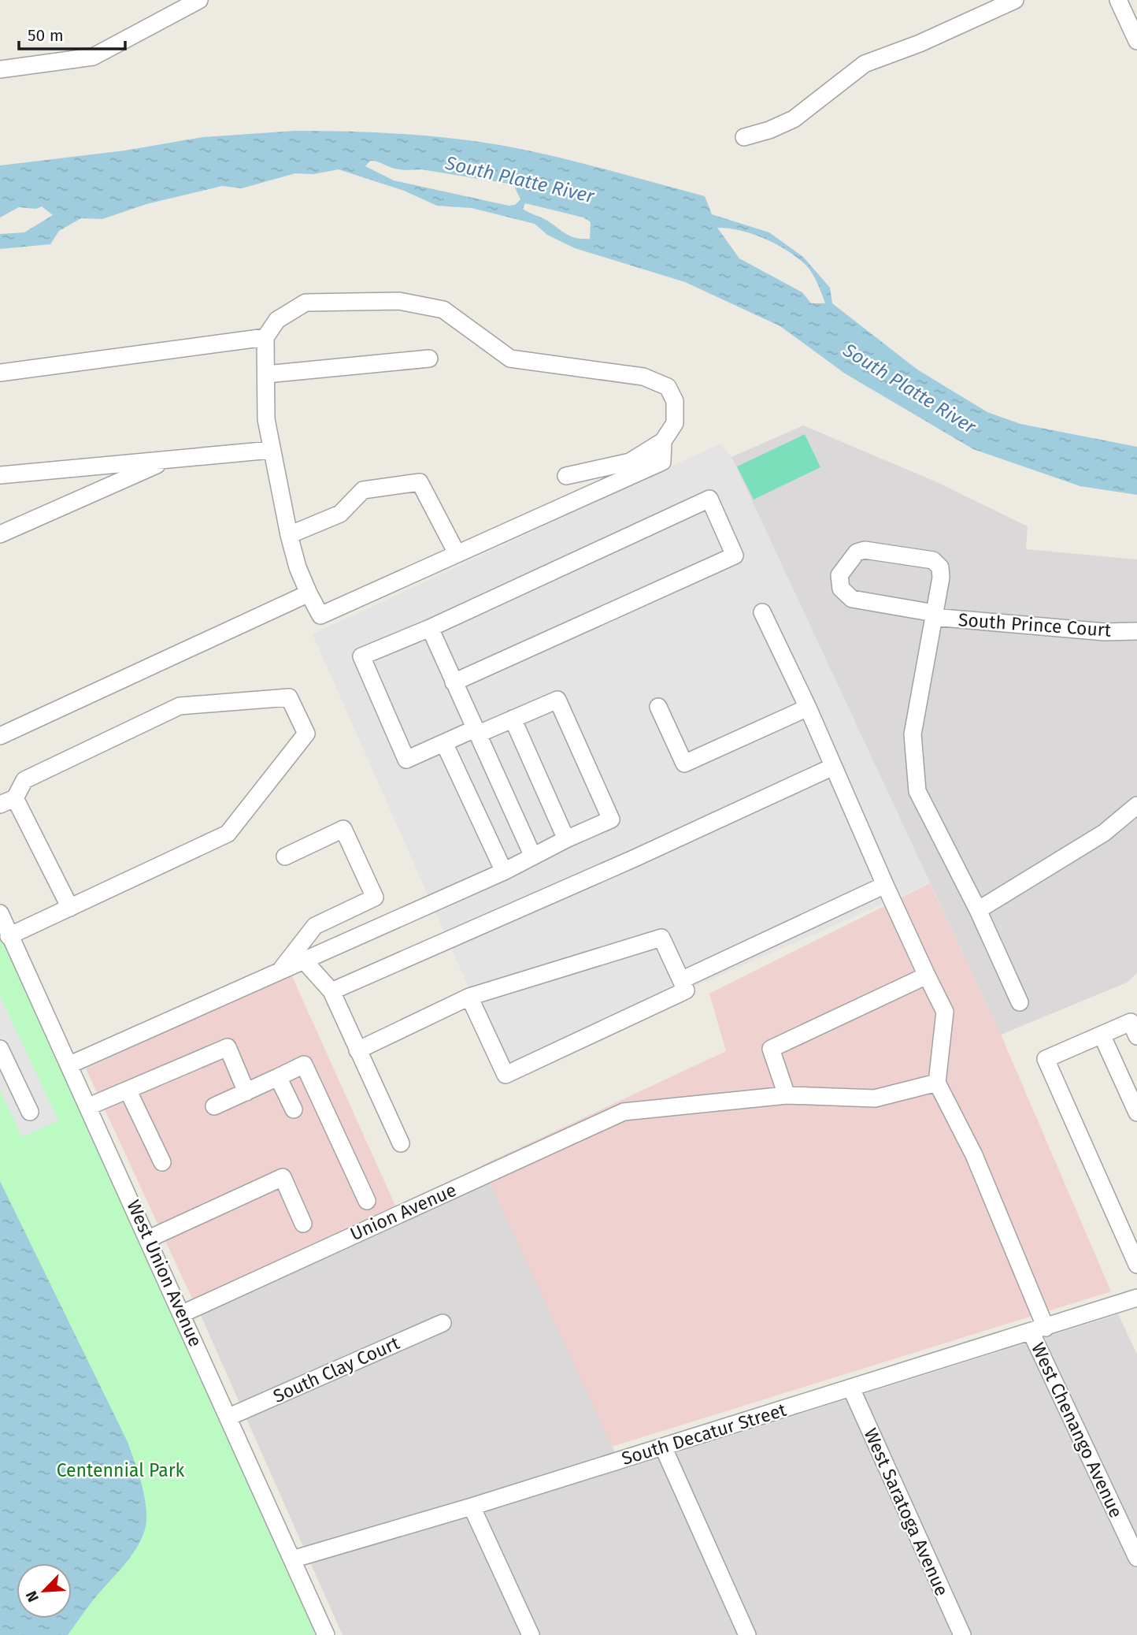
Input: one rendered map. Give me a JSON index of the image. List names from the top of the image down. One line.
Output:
{"streets":{"street":["South Prince Court","Union Avenue","West Union Avenue","South Clay Court","West Chenango Avenue","South Decatur Street","West Saratoga Avenue"]},"crossings":[["Union Avenue","West Union Avenue"],["Union Avenue","West Chenango Avenue"],["West Union Avenue","South Clay Court"],["West Union Avenue","South Decatur Street"],["West Chenango Avenue","South Decatur Street"],["South Decatur Street","West Saratoga Avenue"]],"water":["South Platte River"],"parks":["Centennial Park"],"scale_bar":"50 m","north":"bottom left"}
